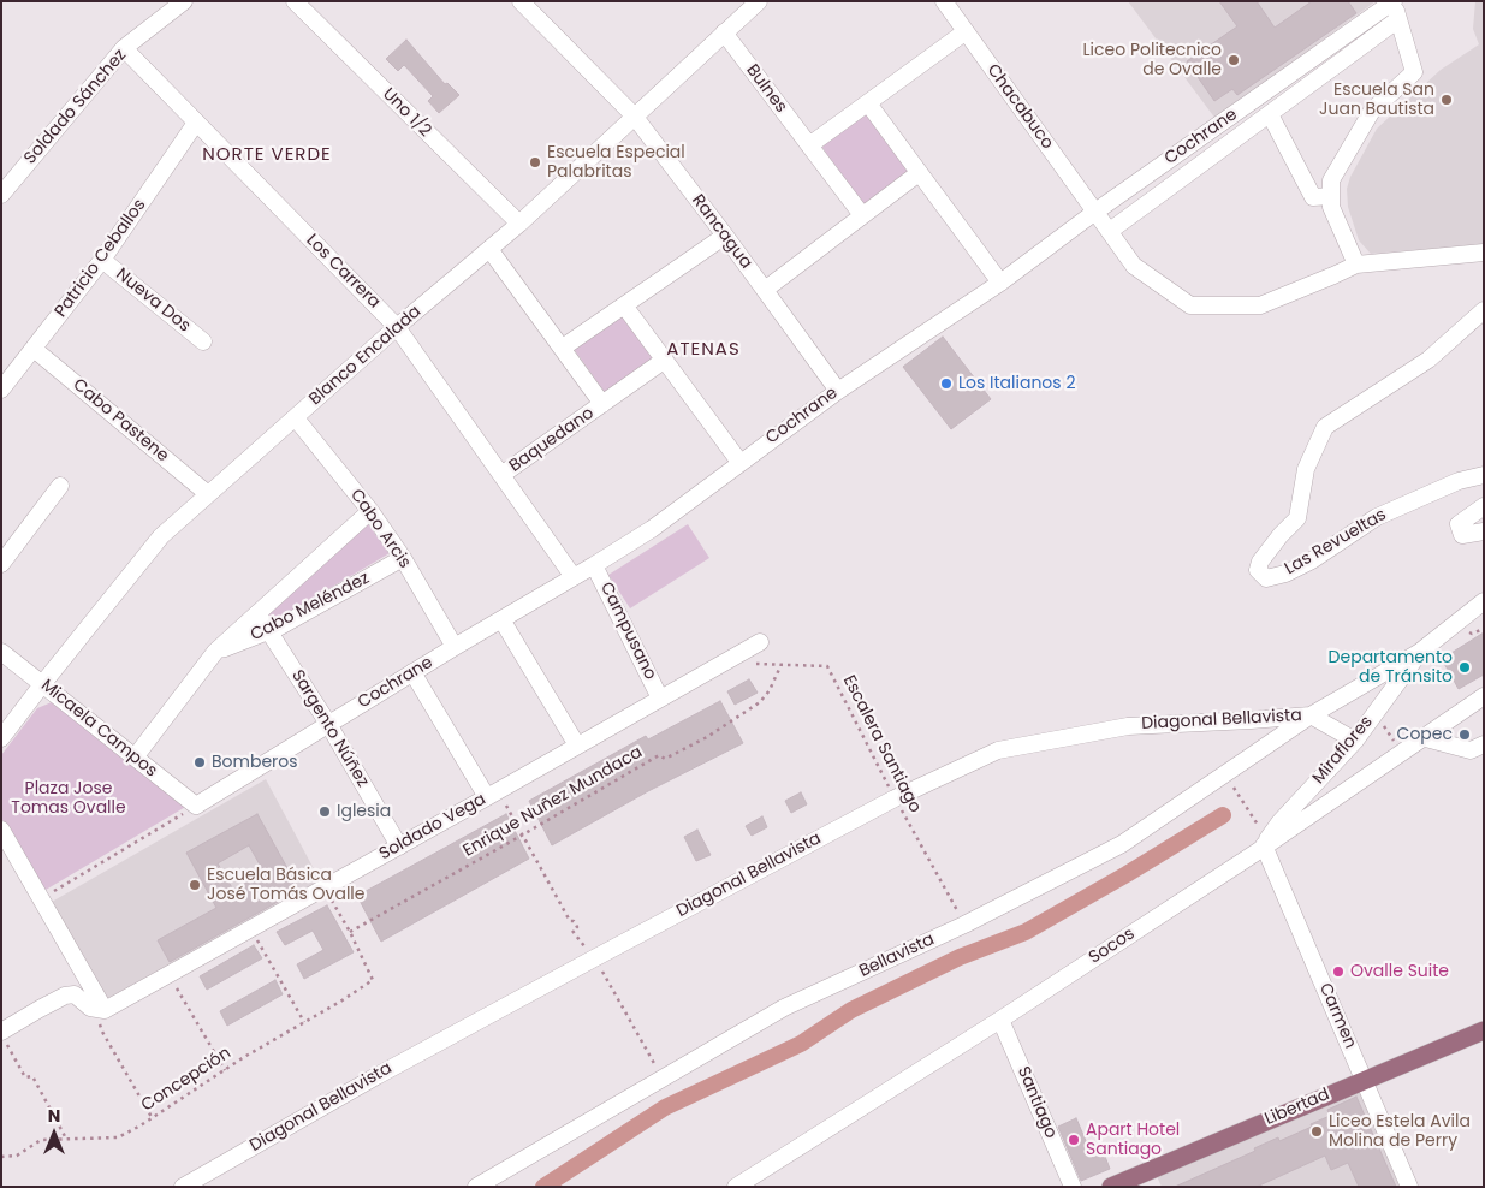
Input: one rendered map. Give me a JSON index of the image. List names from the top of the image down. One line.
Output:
{"streets":{"main road":["Libertad"],"street":["Bulnes","Soldado Sánchez","Chacabuco","Uno 1/2","Cochrane","Rancagua","Patricio Ceballos","Los Carrera","Nueva Dos","Blanco Encalada","Cabo Pastene","Baquedano","Cabo Arcis","Las Revueltas","Cabo Meléndez","Campusano","Diagonal Bellavista","Micaela Campos","Sargento Núñez","Miraflores","Soldado Vega","Socos","Bellavista","Carmen","Santiago"],"path":["Escalera Santiago","Enrique Nuñez Mundaca","Concepción"]},"crossings":[["Bulnes","Blanco Encalada"],["Soldado Sánchez","Los Carrera"],["Chacabuco","Cochrane"],["Uno 1/2","Blanco Encalada"],["Cochrane","Rancagua"],["Cochrane","Los Carrera"],["Cochrane","Cabo Arcis"],["Cochrane","Campusano"],["Cochrane","Micaela Campos"],["Cochrane","Sargento Núñez"],["Rancagua","Blanco Encalada"],["Patricio Ceballos","Los Carrera"],["Patricio Ceballos","Nueva Dos"],["Patricio Ceballos","Cabo Pastene"],["Los Carrera","Blanco Encalada"],["Los Carrera","Baquedano"],["Blanco Encalada","Cabo Pastene"],["Blanco Encalada","Baquedano"],["Blanco Encalada","Cabo Arcis"],["Blanco Encalada","Micaela Campos"],["Cabo Arcis","Cabo Meléndez"],["Cabo Meléndez","Micaela Campos"],["Cabo Meléndez","Sargento Núñez"],["Campusano","Soldado Vega"],["Diagonal Bellavista","Escalera Santiago"],["Diagonal Bellavista","Miraflores"],["Diagonal Bellavista","Bellavista"],["Sargento Núñez","Soldado Vega"],["Escalera Santiago","Enrique Nuñez Mundaca"],["Escalera Santiago","Soldado Vega"],["Escalera Santiago","Bellavista"],["Miraflores","Socos"],["Miraflores","Bellavista"],["Miraflores","Carmen"],["Enrique Nuñez Mundaca","Concepción"],["Socos","Carmen"],["Socos","Santiago"],["Carmen","Libertad"]],"districts":["NORTE VERDE","ATENAS"],"parks":["Plaza Jose Tomas Ovalle"],"places":["Liceo Politecnico de Ovalle","Escuela San Juan Bautista","Escuela Especial Palabritas","Los Italianos 2","Departamento de Tránsito","Copec","Bomberos","Iglesia","Escuela Básica José Tomás Ovalle","Ovalle Suite","Liceo Estela Avila Molina de Perry","Apart Hotel Santiago"],"north":"top"}
